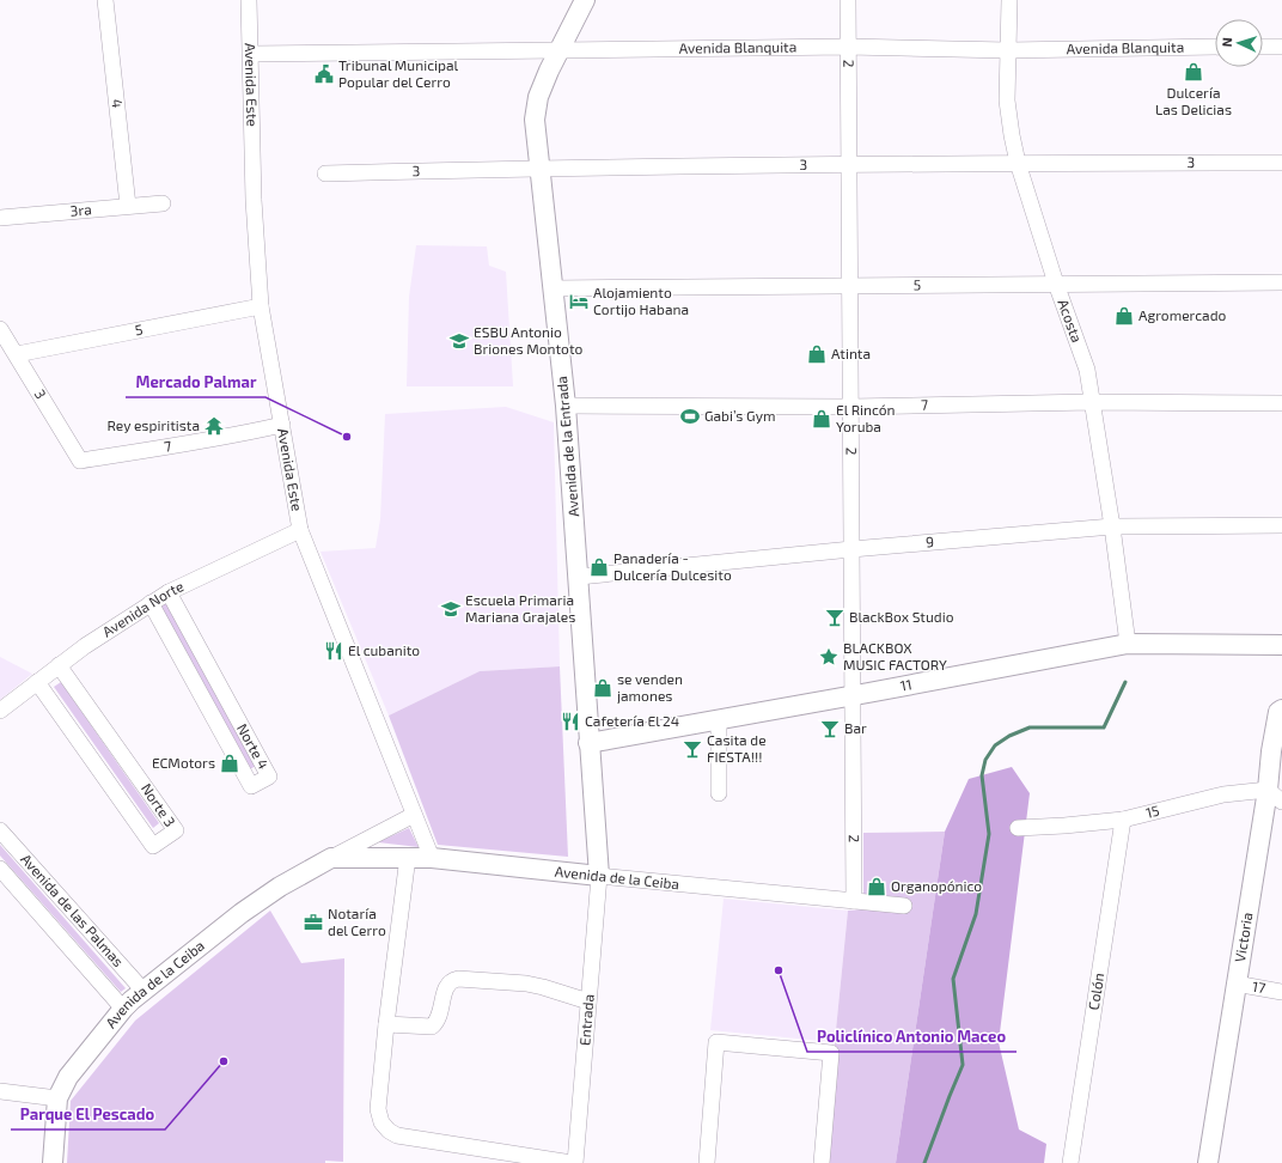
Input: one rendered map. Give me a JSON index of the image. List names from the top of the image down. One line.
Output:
{"streets":{"street":["Avenida Blanquita","2","Avenida Este","4","3","3ra","5","Acosta","7","Avenida de la Entrada","9","Avenida Norte","11","Norte 4","Norte 3","15","Avenida de la Ceiba","Avenida de las Palmas","Victoria","17","Colón","Entrada"]},"crossings":[["Avenida Blanquita","2"],["Avenida Blanquita","Avenida Este"],["Avenida Blanquita","Acosta"],["Avenida Blanquita","Avenida de la Entrada"],["2","3"],["2","5"],["2","7"],["2","9"],["2","11"],["2","Avenida de la Ceiba"],["Avenida Este","5"],["Avenida Este","7"],["Avenida Este","Avenida Norte"],["Avenida Este","Avenida de la Ceiba"],["4","3ra"],["3","5"],["3","Acosta"],["3","7"],["3","Avenida de la Entrada"],["5","Acosta"],["5","Avenida de la Entrada"],["Acosta","7"],["Acosta","9"],["Acosta","11"],["7","Avenida de la Entrada"],["Avenida de la Entrada","9"],["Avenida de la Entrada","11"],["Avenida de la Entrada","Avenida de la Ceiba"],["Avenida de la Entrada","Entrada"],["Avenida Norte","Norte 4"],["Avenida Norte","Norte 3"],["15","Victoria"],["15","Colón"],["Avenida de la Ceiba","Avenida de las Palmas"],["Avenida de la Ceiba","Entrada"],["Victoria","17"]],"places":{"shop":["Dulcería Las Delicias","Agromercado","Atinta","El Rincón Yoruba","Panadería - Dulcería Dulcesito","se venden jamones","ECMotors","Organopónico"],"public building":["Tribunal Municipal Popular del Cerro"],"hotel":["Alojamiento Cortijo Habana"],"school or university":["ESBU Antonio Briones Montoto","Escuela Primaria Mariana Grajales"],"sports":["Gabi’s Gym"],"temple":["Rey espiritista"],"other":["Mercado Palmar","Policlínico Antonio Maceo","Parque El Pescado"],"bar":["BlackBox Studio","Bar","Casita de FIESTA!!!"],"restaurant":["El cubanito","Cafetería El 24"],"place":["BLACKBOX MUSIC FACTORY"],"office":["Notaría del Cerro"]},"north":"left"}
